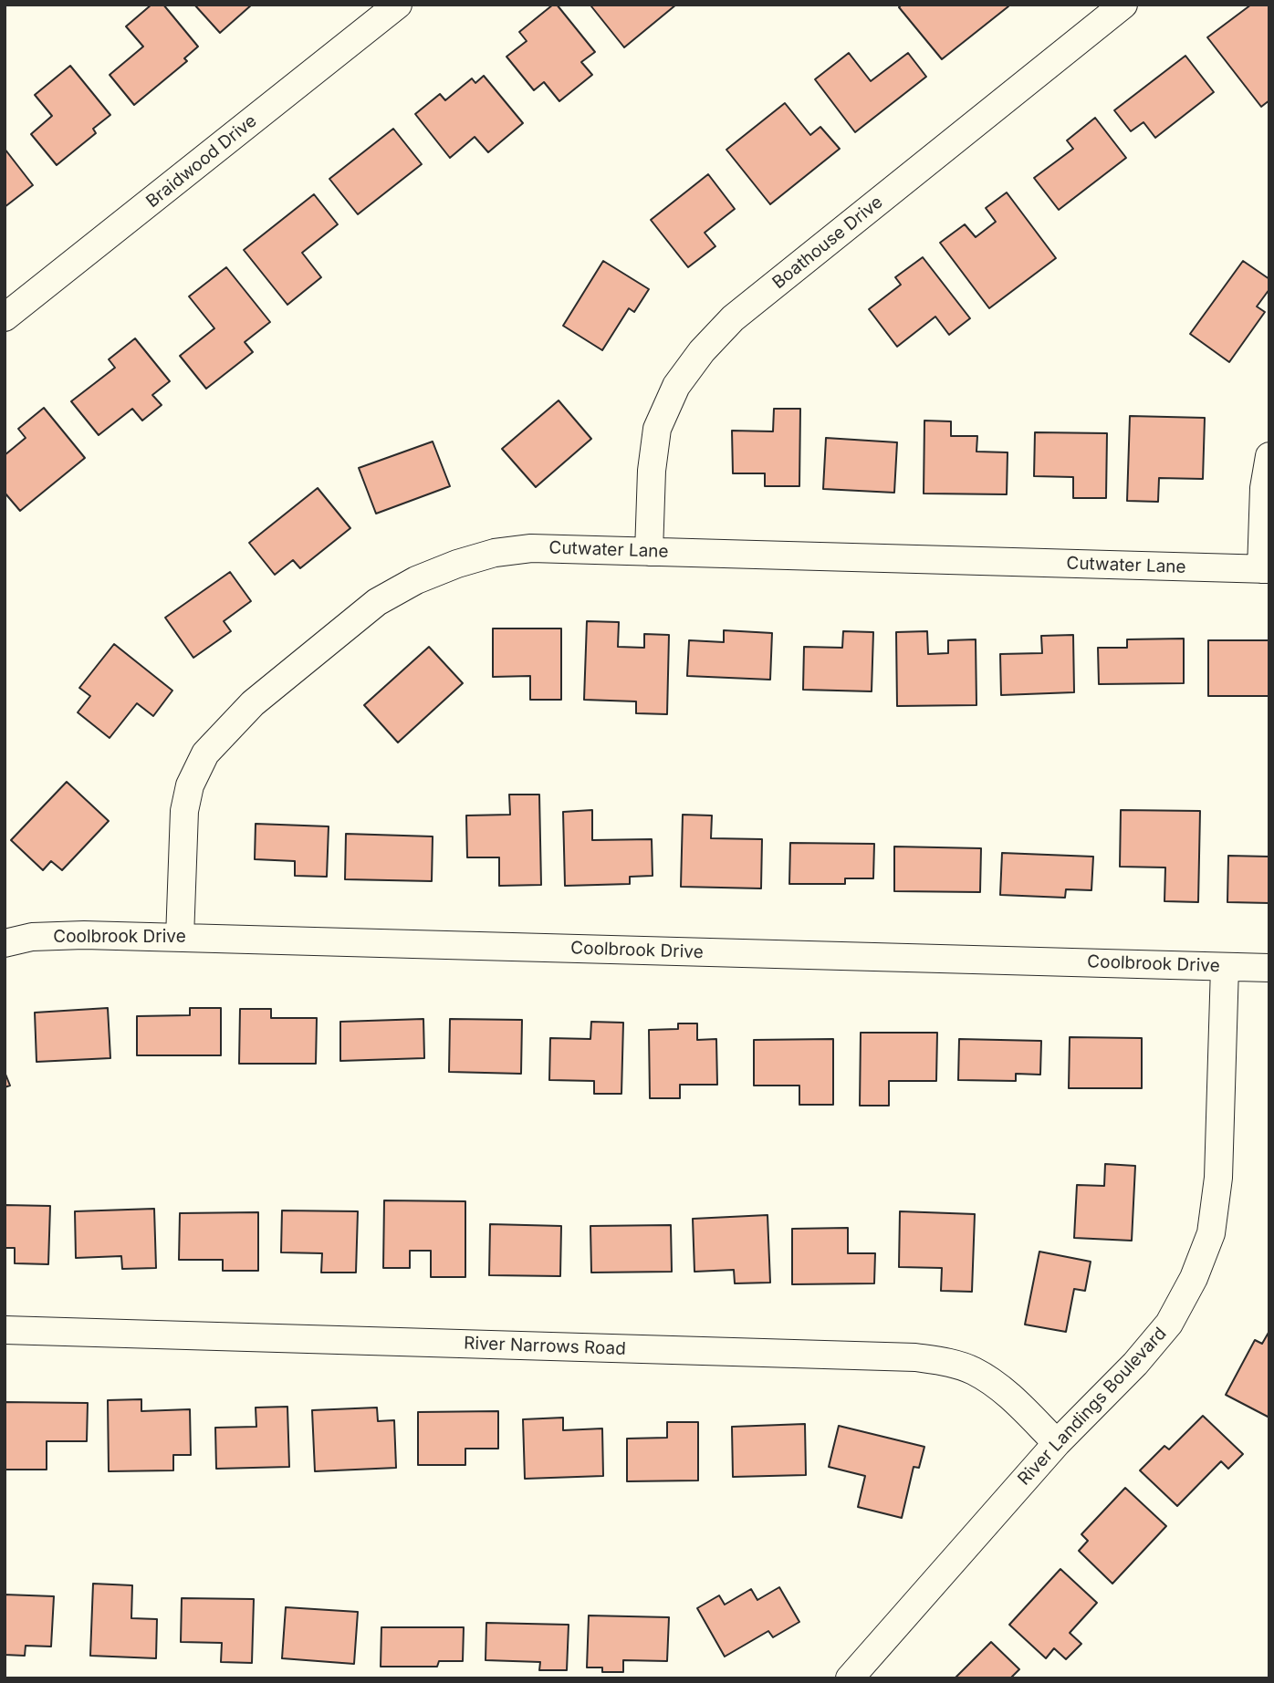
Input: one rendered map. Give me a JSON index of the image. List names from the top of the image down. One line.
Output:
{"streets":{"street":["Braidwood Drive","Boathouse Drive","Cutwater Lane","Coolbrook Drive","River Narrows Road","River Landings Boulevard"]},"crossings":[["Boathouse Drive","Cutwater Lane"],["Cutwater Lane","Coolbrook Drive"],["Coolbrook Drive","River Landings Boulevard"],["River Narrows Road","River Landings Boulevard"]]}
